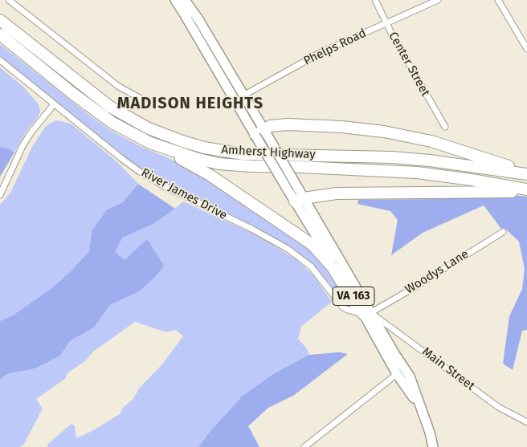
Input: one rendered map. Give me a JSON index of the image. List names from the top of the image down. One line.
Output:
{"streets":{"highway":["Amherst Highway"],"main road":["VA 163"],"street":["Phelps Road","Center Street","River James Drive","Woodys Lane","Main Street"]},"crossings":[["Phelps Road","Center Street"],["Phelps Road","VA 163"],["River James Drive","Woodys Lane"],["River James Drive","VA 163"],["River James Drive","Main Street"],["Woodys Lane","VA 163"],["Woodys Lane","Main Street"],["VA 163","Main Street"]],"districts":["MADISON HEIGHTS"]}
